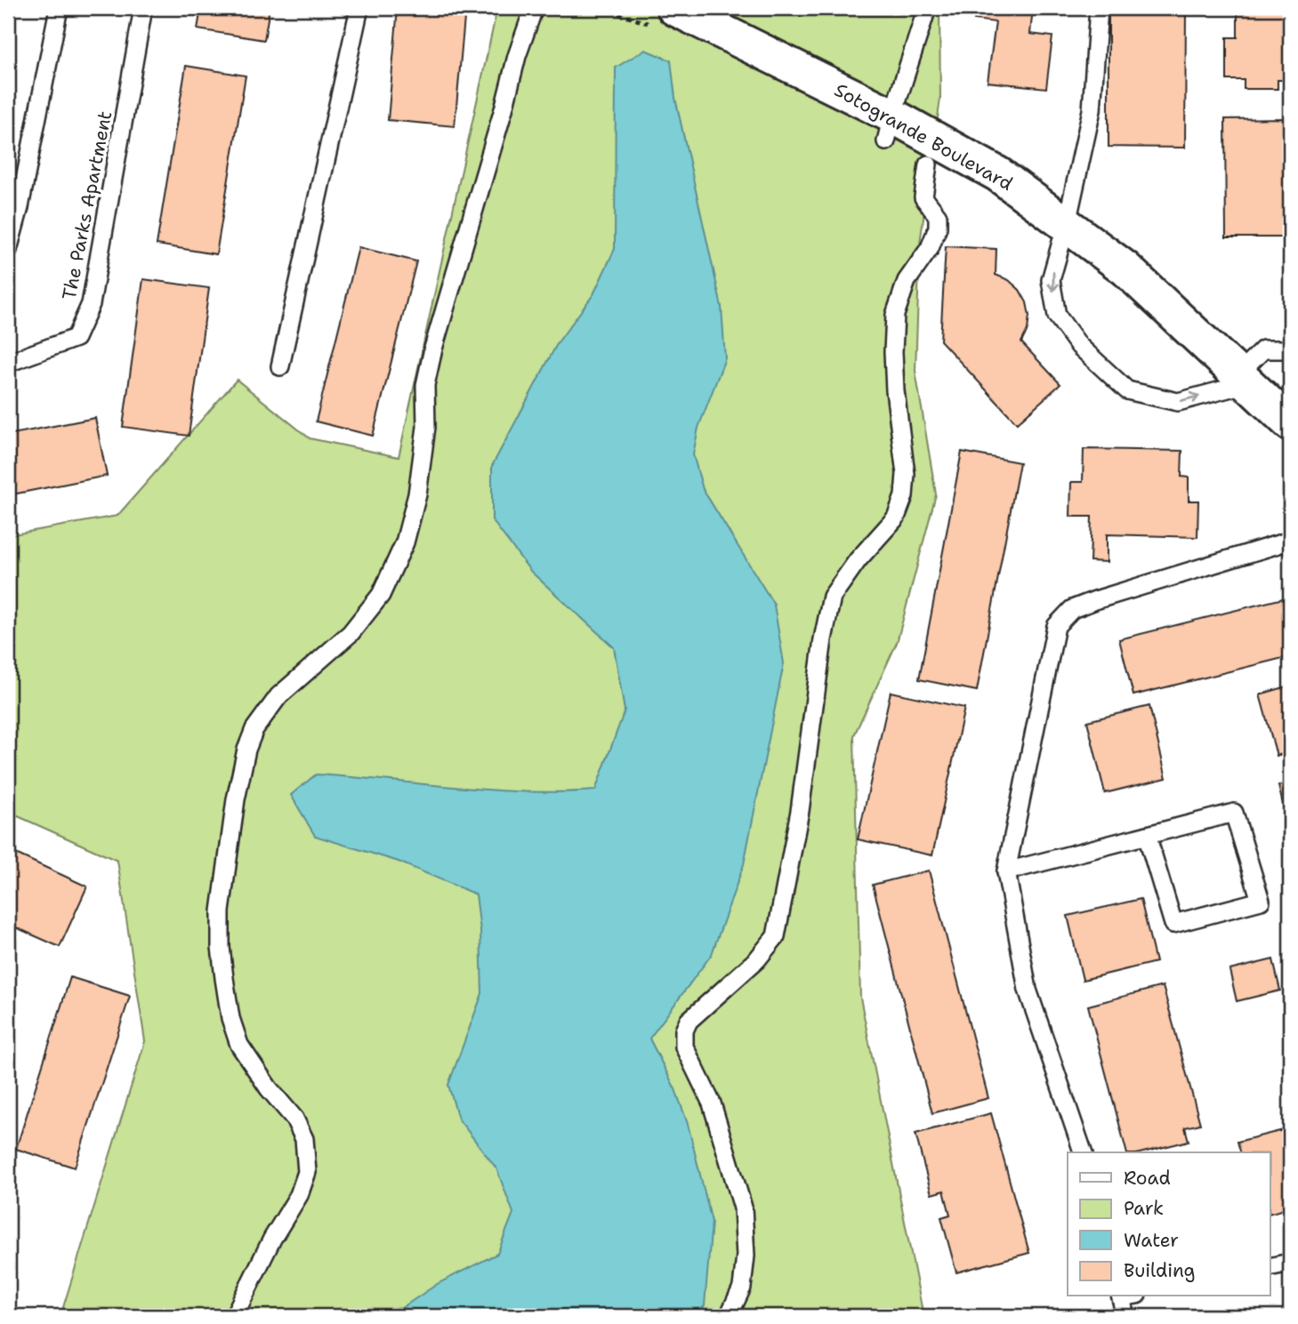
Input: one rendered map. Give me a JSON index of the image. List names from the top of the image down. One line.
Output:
{"streets":{"street":["Sotogrande Boulevard"],"lane":["The Parks Apartment"]},"legend":["Road","Park","Water","Building"]}
